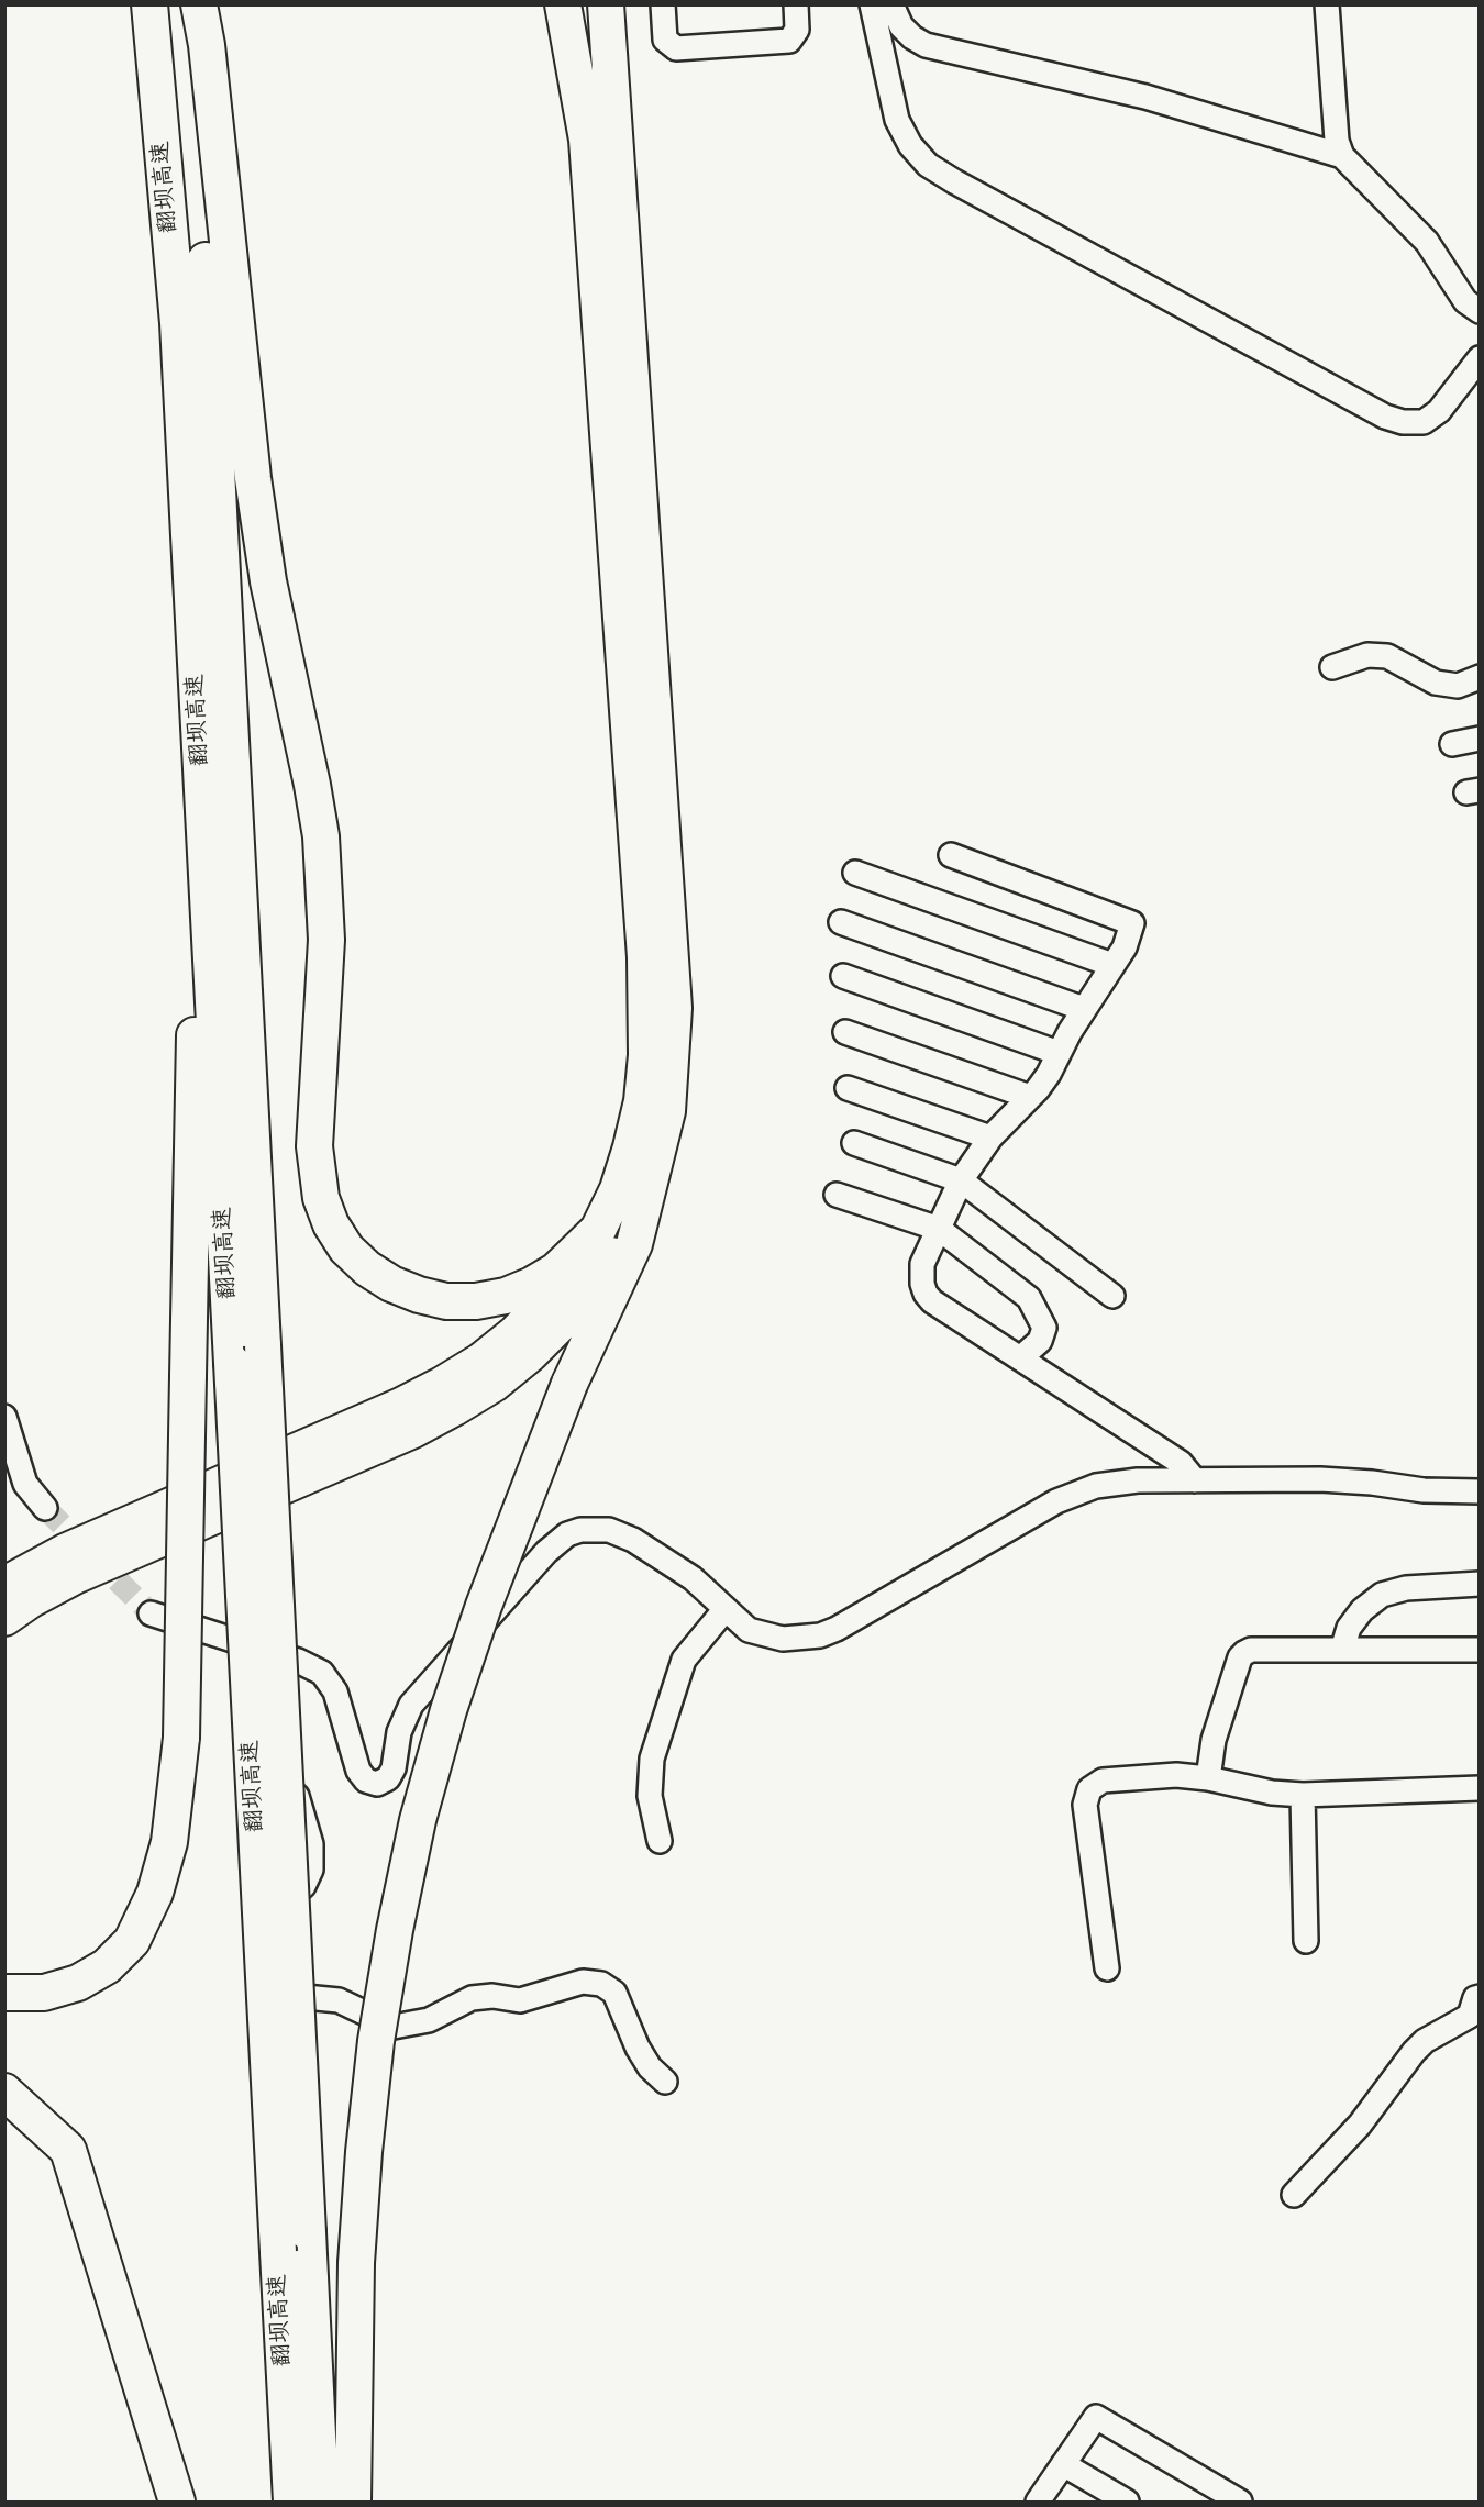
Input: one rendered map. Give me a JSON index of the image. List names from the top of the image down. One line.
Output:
{"streets":{"highway":["翻坝高速"]}}
